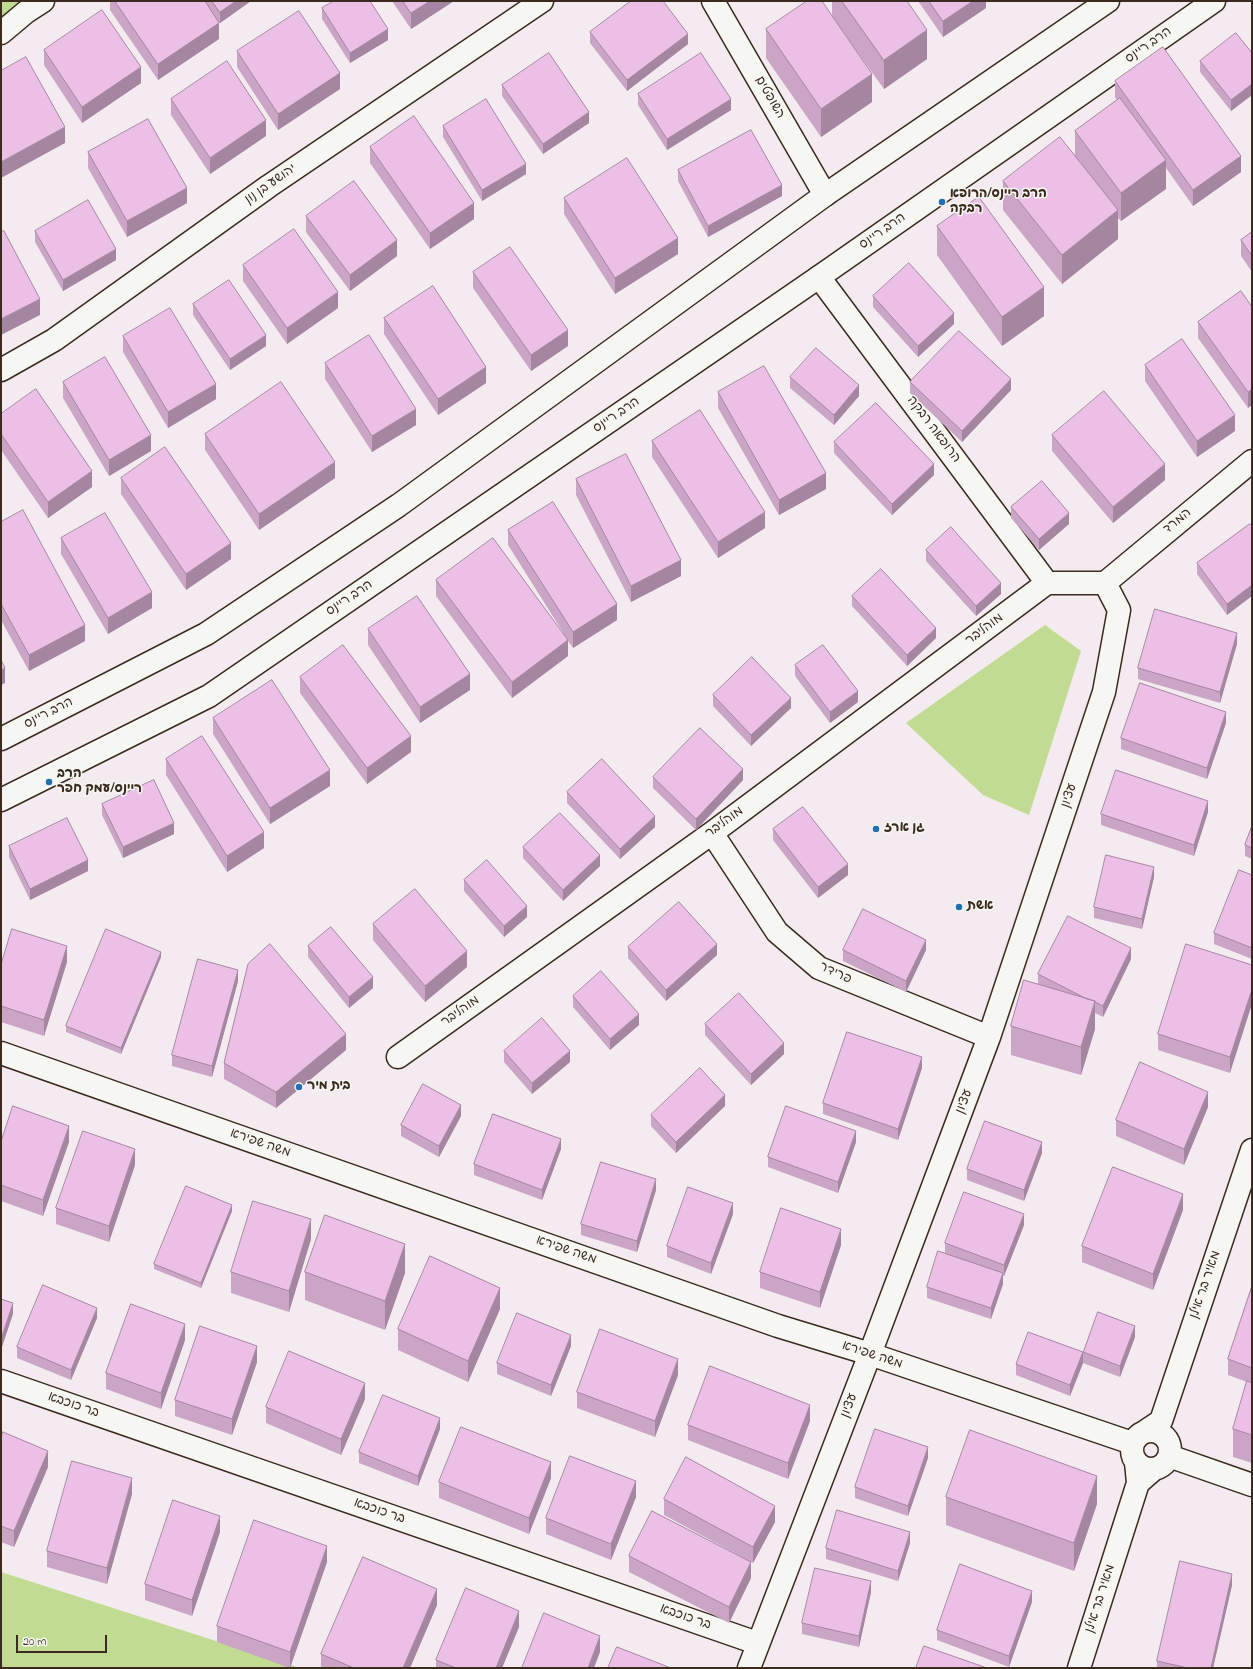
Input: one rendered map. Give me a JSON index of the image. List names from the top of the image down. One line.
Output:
{"streets":{"street":["הרב ריינס","השופטים","יהושע בן נון","הרופאה רבקה","המרד","מוהליבר","עציון","פרידר","משה שפירא","מאיר בר אילן","בר כוכבא"]},"crossings":[["הרב ריינס","השופטים"],["הרב ריינס","הרופאה רבקה"],["הרופאה רבקה","מוהליבר"],["המרד","עציון"],["מוהליבר","פרידר"],["עציון","פרידר"],["עציון","משה שפירא"],["עציון","בר כוכבא"],["משה שפירא","מאיר בר אילן"]],"places":["הרב ריינס/הרופא רבקה","הרב ריינס/עמק חפר","גן ארז","אשת","בית מיר"],"scale_bar":"20 m"}
